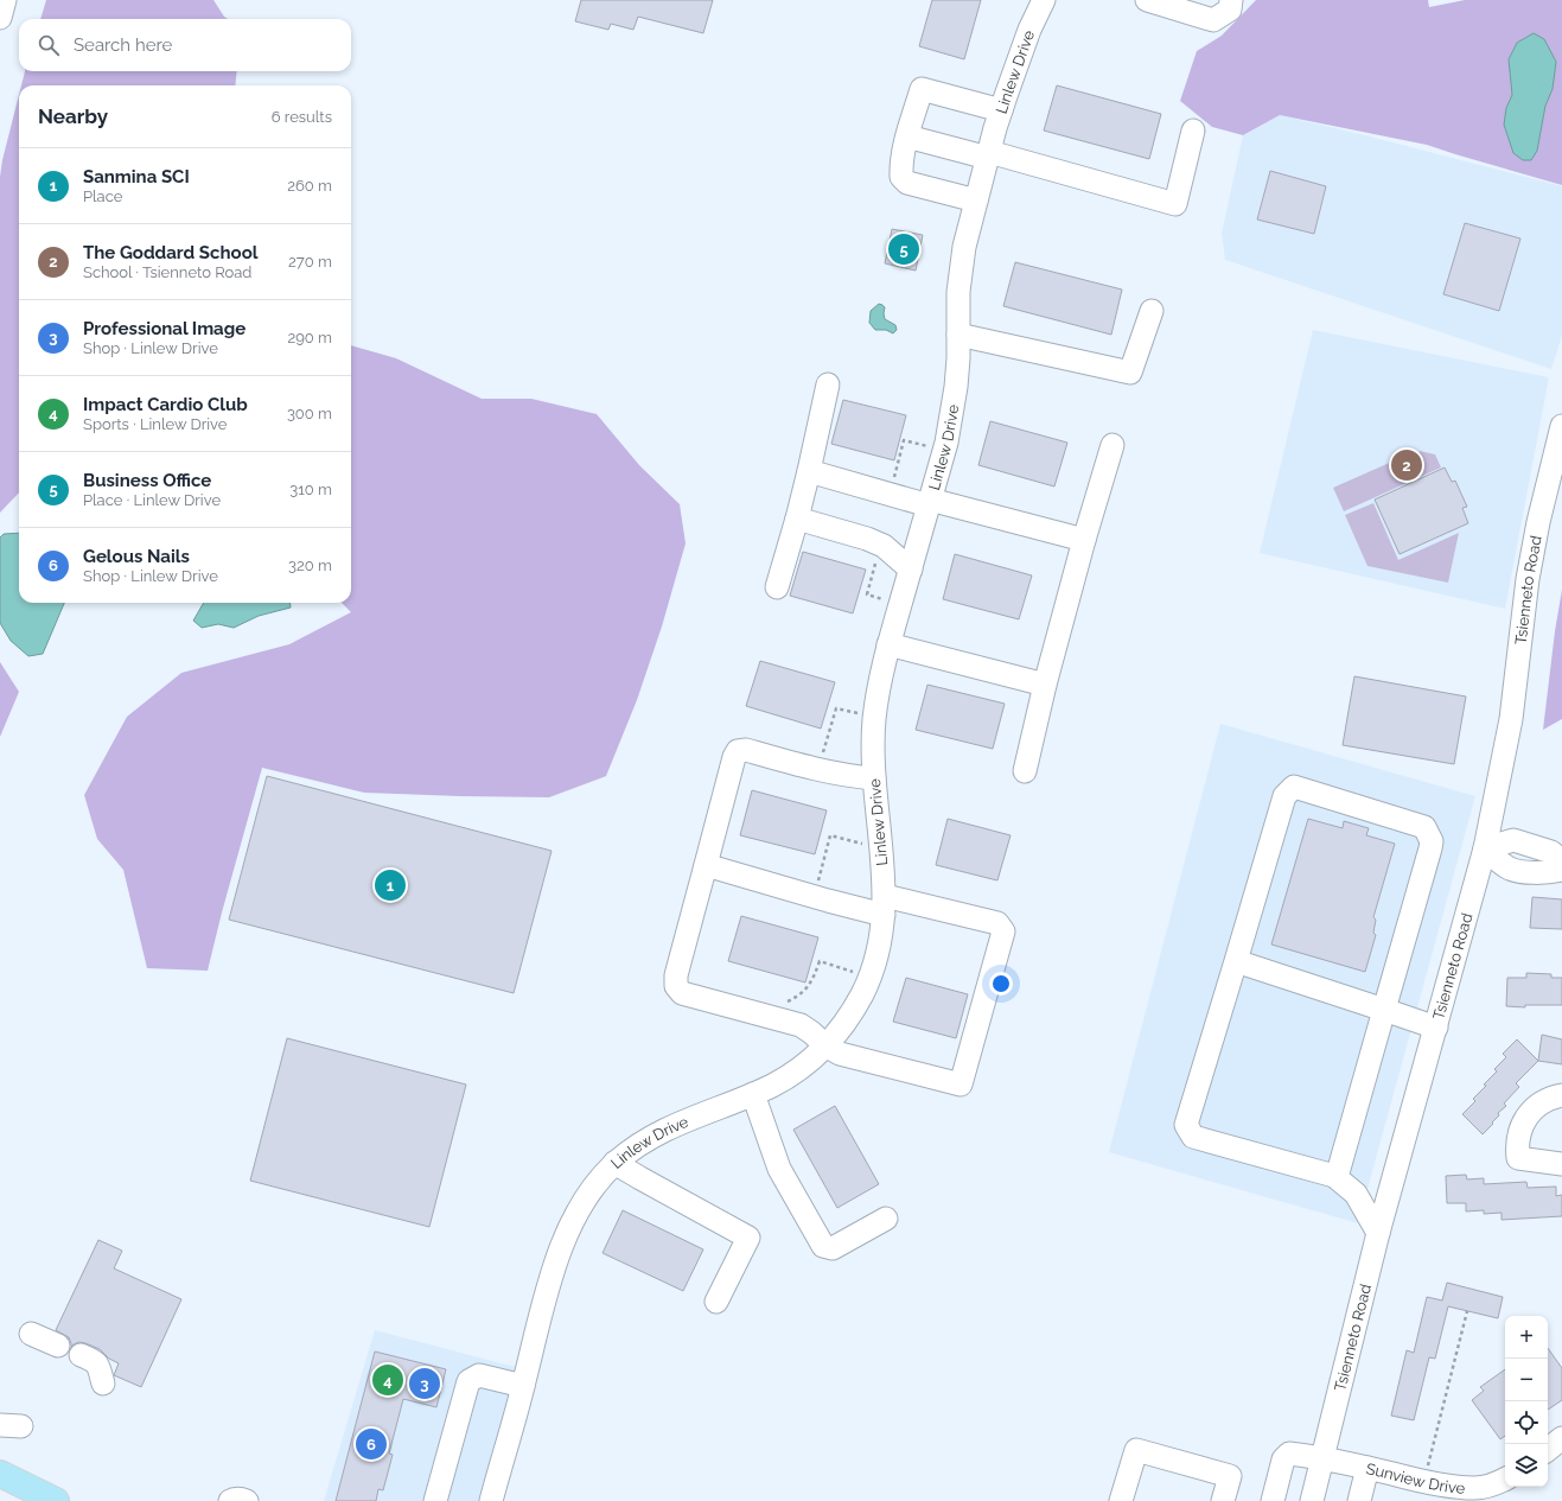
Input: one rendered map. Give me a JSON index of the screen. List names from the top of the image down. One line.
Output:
{"streets":{"street":["Linlew Drive","Tsienneto Road","Sunview Drive"]},"crossings":[["Tsienneto Road","Sunview Drive"]],"page":{"search":"Search here","heading":["Nearby","6 results"],"list":[{"mark":"1","name":"Sanmina SCI","note":"Place","value":"260 m"},{"mark":"2","name":"The Goddard School","note":"School · Tsienneto Road","value":"270 m"},{"mark":"3","name":"Professional Image","note":"Shop · Linlew Drive","value":"290 m"},{"mark":"4","name":"Impact Cardio Club","note":"Sports · Linlew Drive","value":"300 m"},{"mark":"5","name":"Business Office","note":"Place · Linlew Drive","value":"310 m"},{"mark":"6","name":"Gelous Nails","note":"Shop · Linlew Drive","value":"320 m"}],"pins":["5","2","1","4","3","6"],"map_buttons":["+","−"]}}
